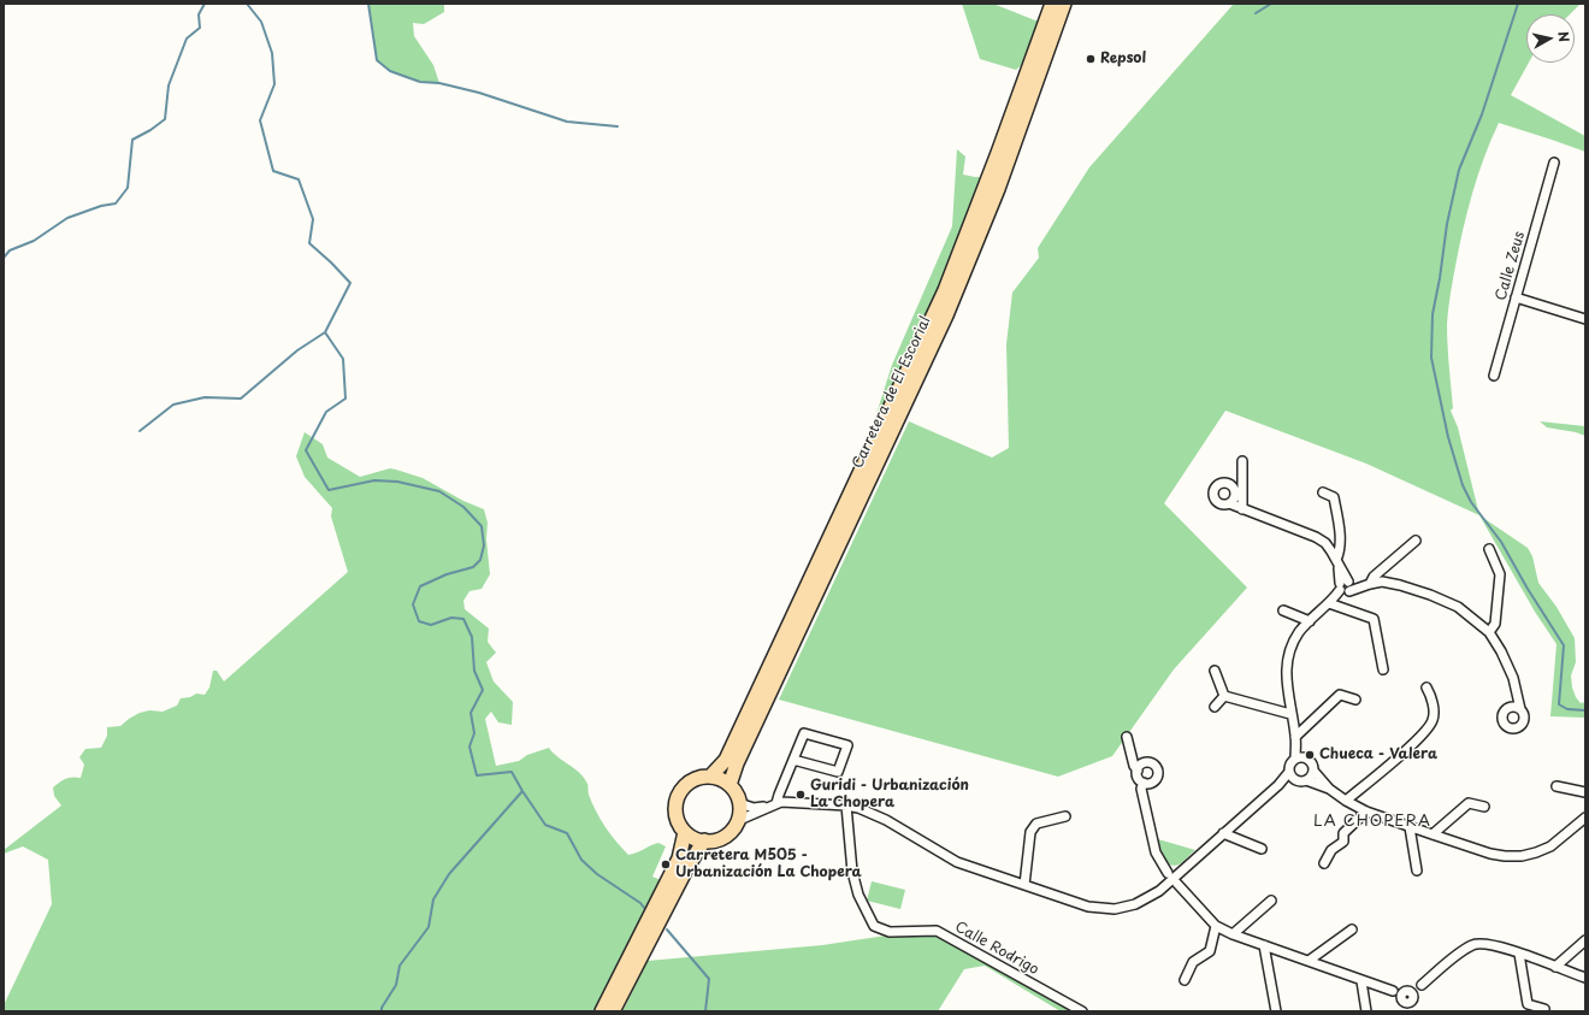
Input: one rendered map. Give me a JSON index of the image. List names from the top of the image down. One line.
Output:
{"streets":{"highway":["Carretera de El Escorial"],"street":["Calle Zeus","Calle Rodrigo"]},"districts":["LA CHOPERA"],"places":["Repsol","Chueca - Valera","Guridi - Urbanización La Chopera","Carretera M505 - Urbanización La Chopera"],"north":"right"}
